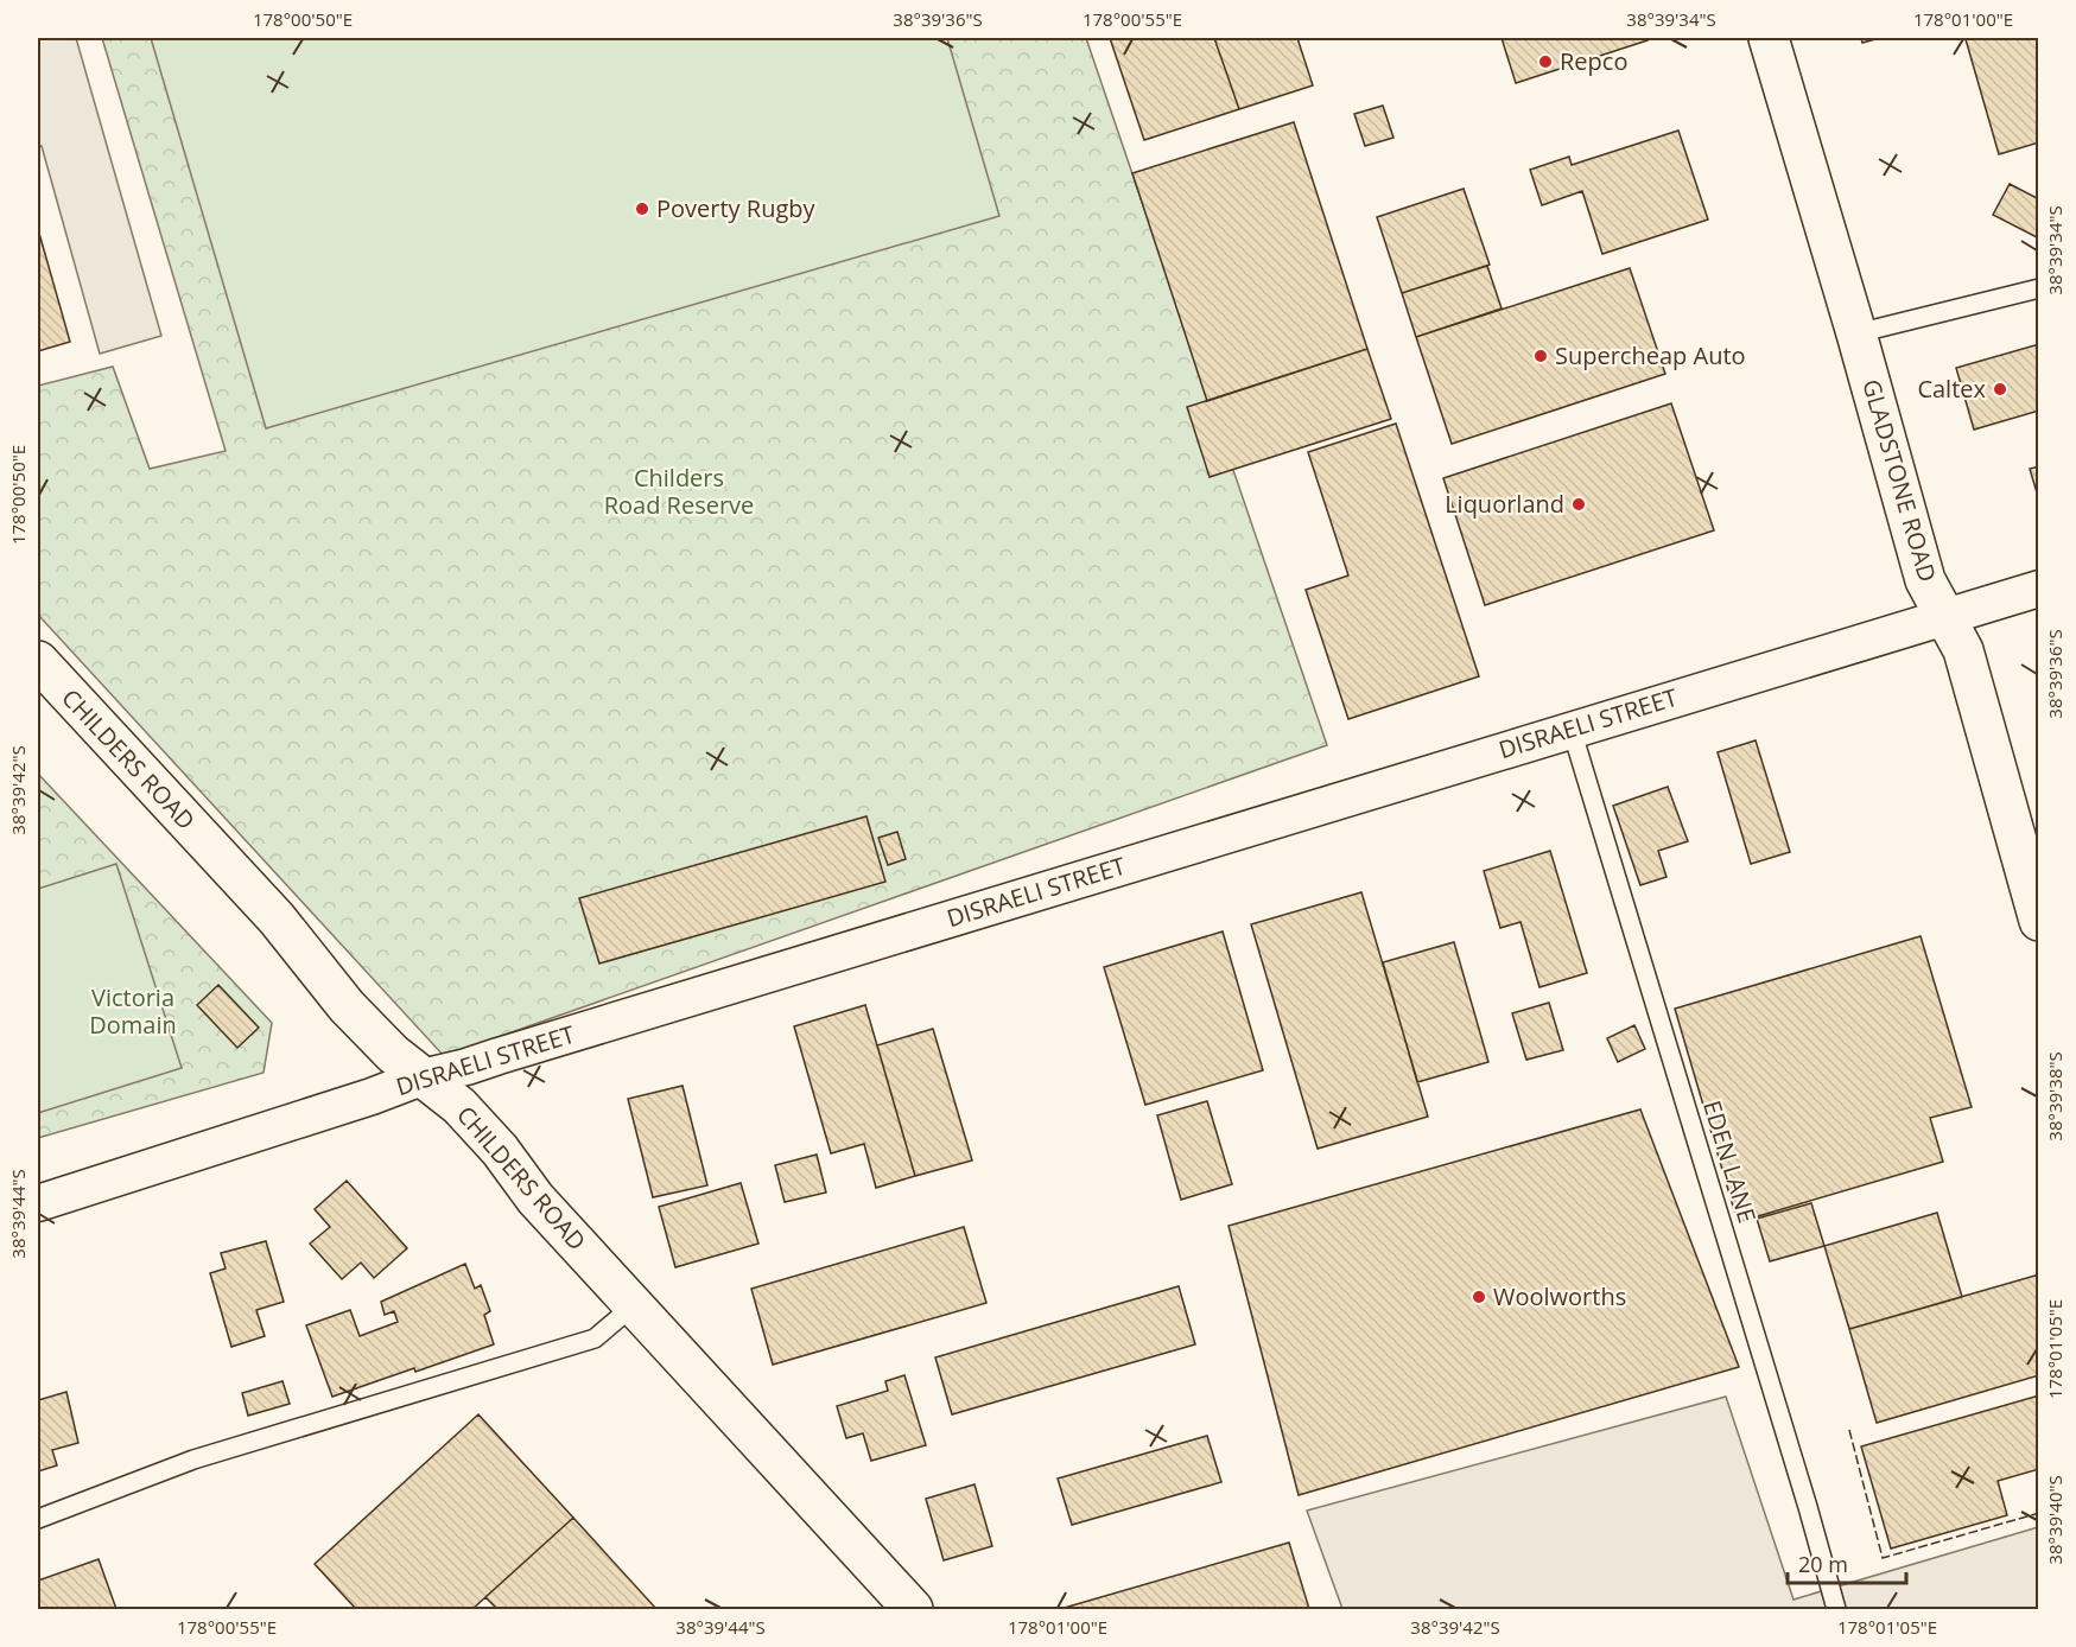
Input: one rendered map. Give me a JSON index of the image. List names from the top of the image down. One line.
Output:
{"streets":{"street":["GLADSTONE ROAD","DISRAELI STREET","CHILDERS ROAD"],"lane":["EDEN LANE"]},"crossings":[["GLADSTONE ROAD","DISRAELI STREET"],["DISRAELI STREET","CHILDERS ROAD"],["DISRAELI STREET","EDEN LANE"]],"parks":["Childers Road Reserve","Victoria Domain"],"places":["Repco","Poverty Rugby","Supercheap Auto","Caltex","Liquorland","Woolworths"],"scale_bar":"20 m","coordinates":["178°00'50\"E","38°39'36\"S","178°00'55\"E","38°39'34\"S","178°01'00\"E","38°39'42\"S","38°39'38\"S","38°39'44\"S","178°01'05\"E","38°39'40\"S"]}
